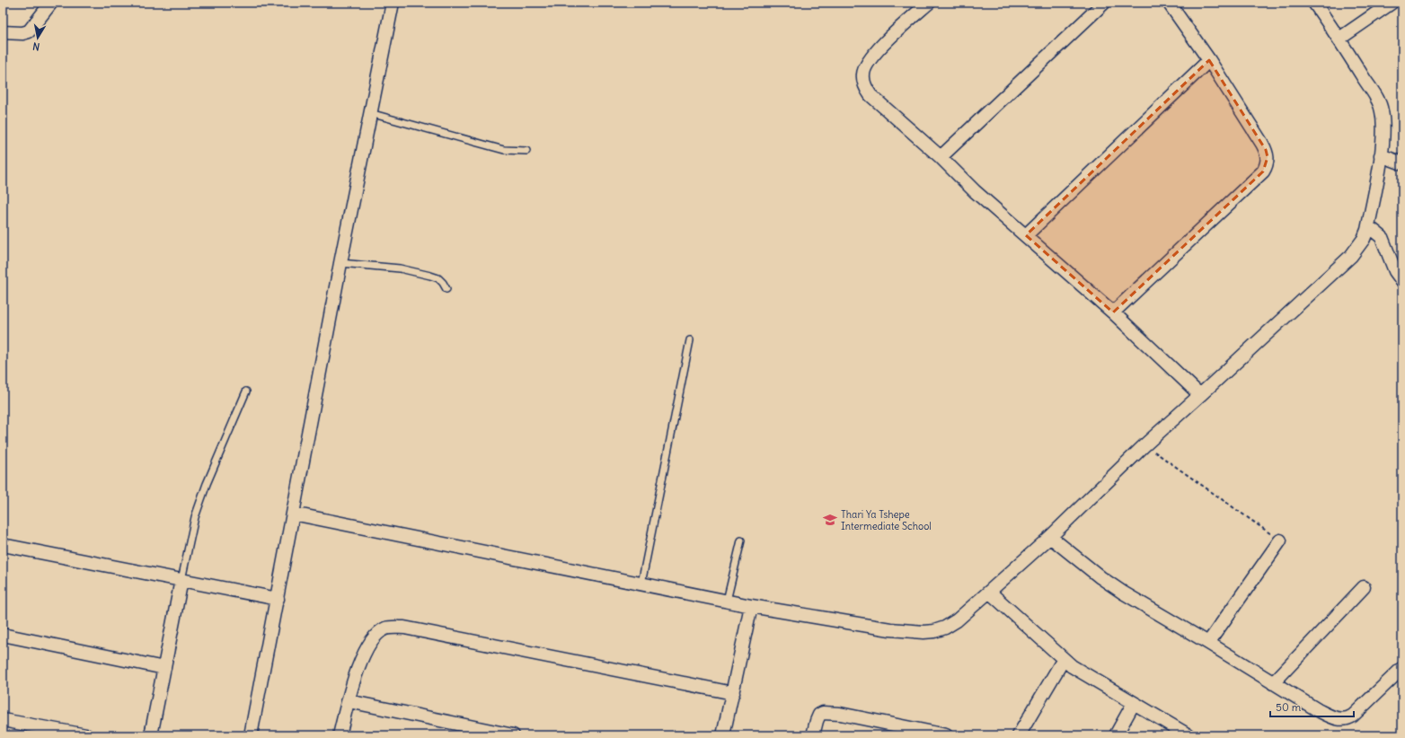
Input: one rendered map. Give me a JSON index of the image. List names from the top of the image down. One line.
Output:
{"places":{"school or university":["Thari Ya Tshepe Intermediate School"]},"scale_bar":"50 m","north":"bottom"}
